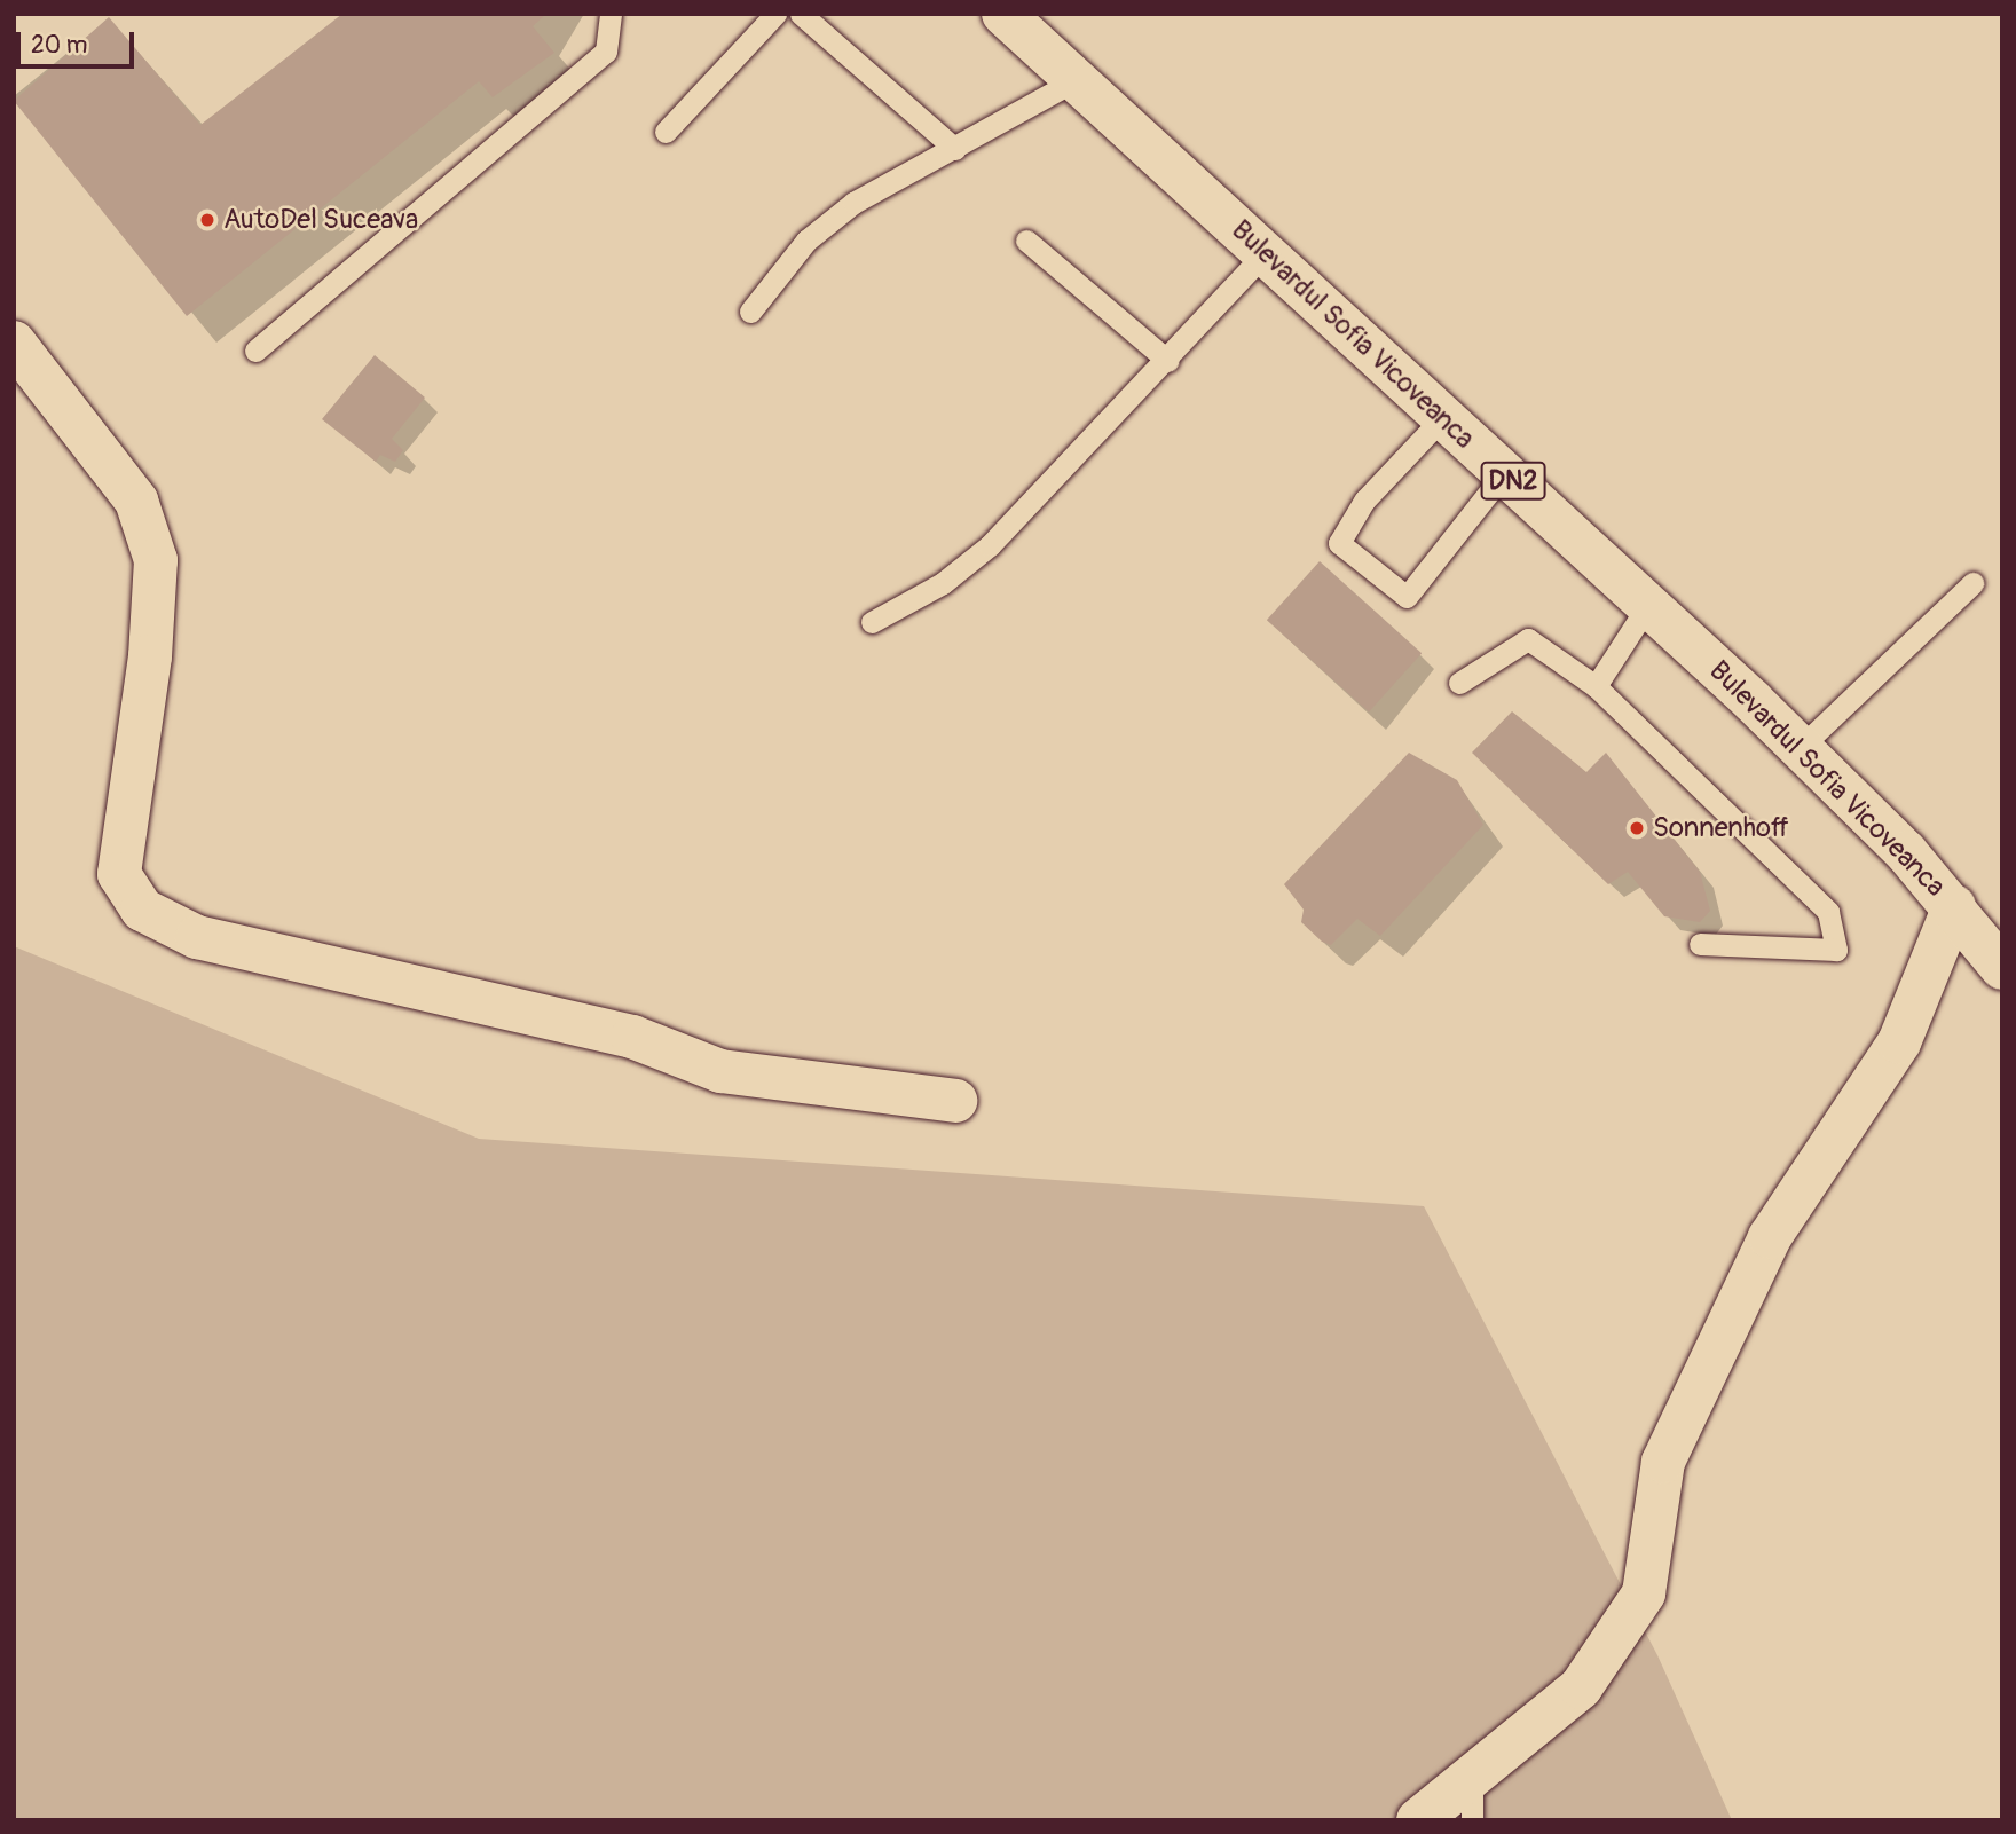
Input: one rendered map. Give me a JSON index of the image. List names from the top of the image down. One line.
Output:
{"streets":{"street":["Bulevardul Sofia Vicoveanca","DN2"]},"places":["AutoDel Suceava","Sonnenhoff"],"scale_bar":"20 m"}
